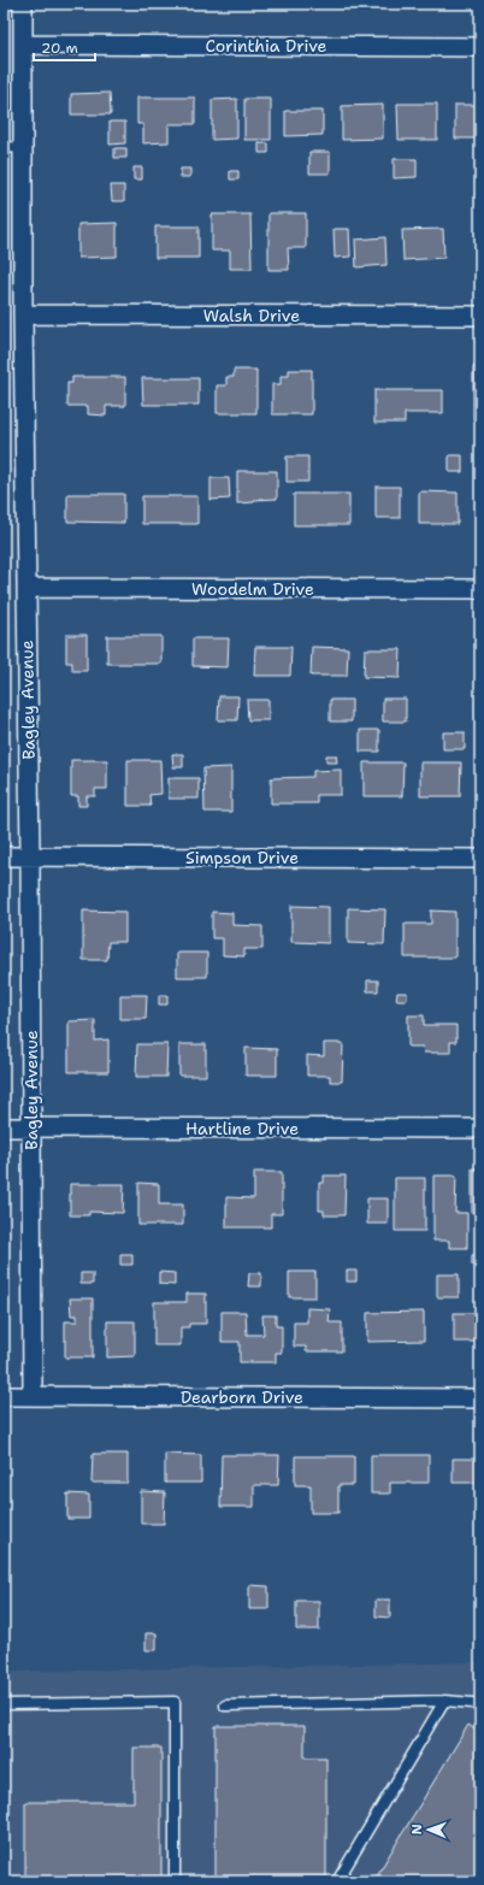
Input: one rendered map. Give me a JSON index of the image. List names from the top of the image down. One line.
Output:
{"streets":{"street":["Corinthia Drive","Walsh Drive","Woodelm Drive","Bagley Avenue","Simpson Drive","Hartline Drive","Dearborn Drive"]},"crossings":[["Corinthia Drive","Bagley Avenue"],["Walsh Drive","Bagley Avenue"],["Woodelm Drive","Bagley Avenue"],["Bagley Avenue","Simpson Drive"],["Bagley Avenue","Hartline Drive"],["Bagley Avenue","Dearborn Drive"]],"scale_bar":"20 m","north":"left"}
